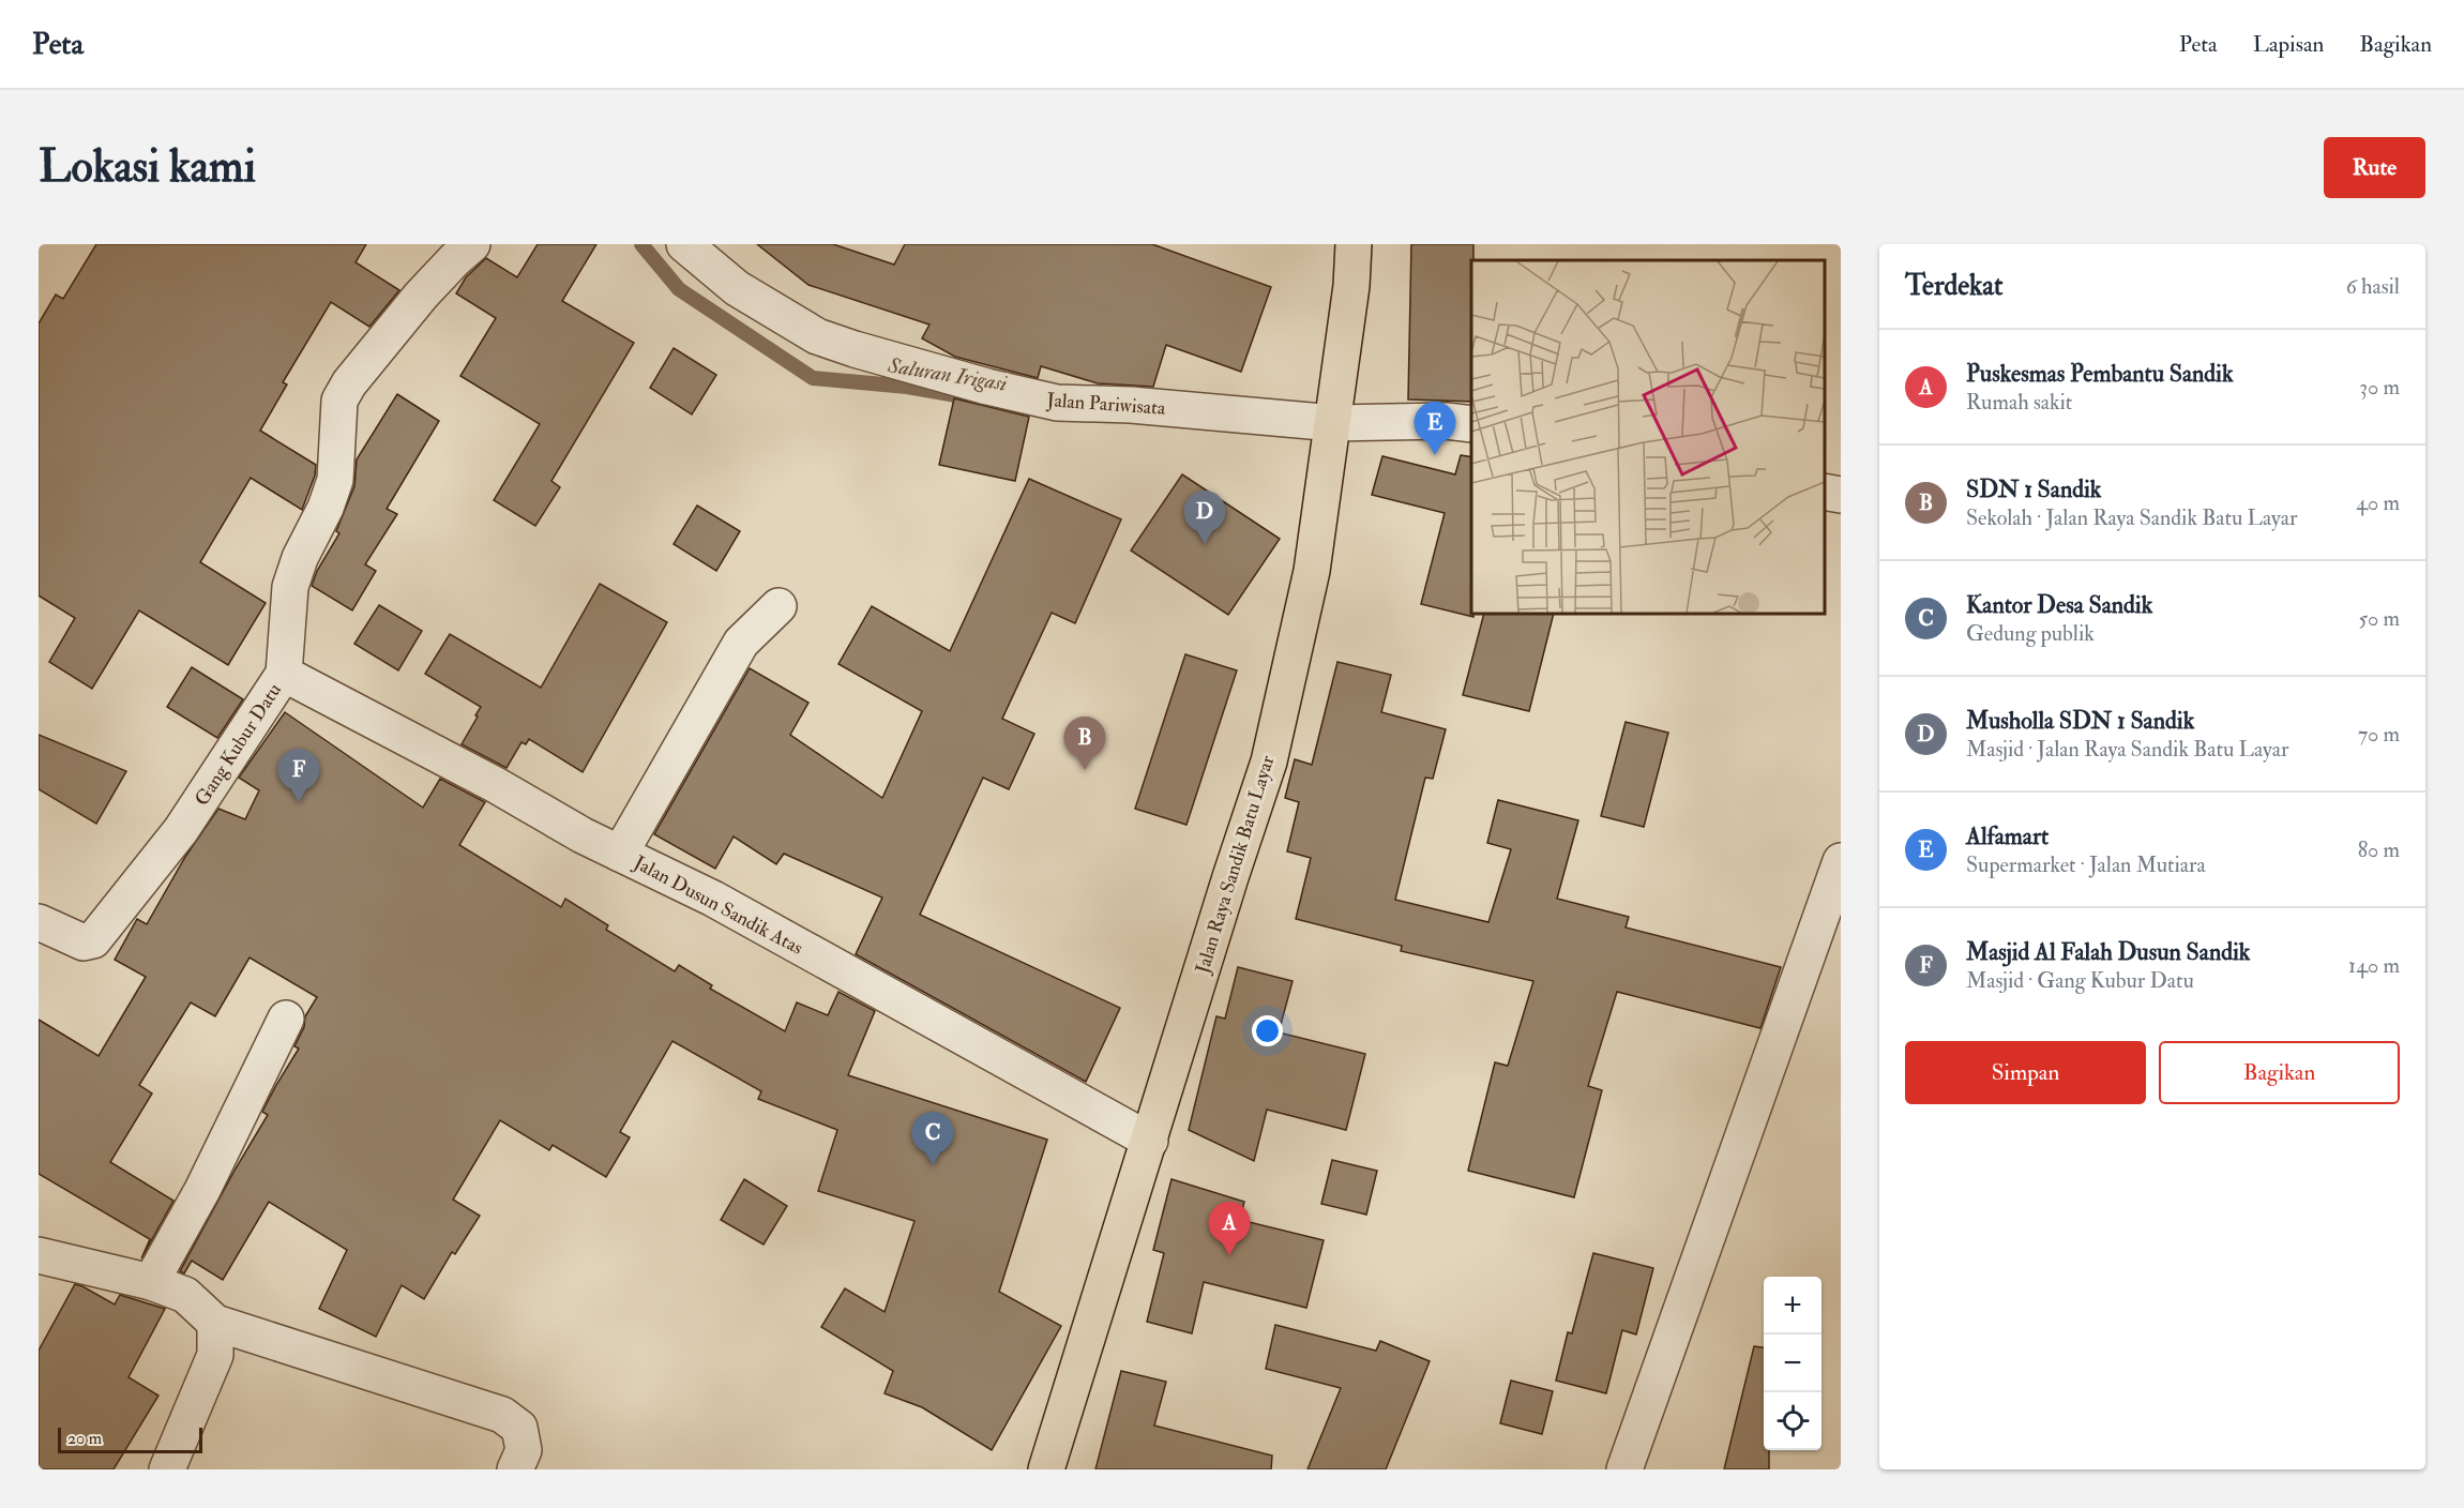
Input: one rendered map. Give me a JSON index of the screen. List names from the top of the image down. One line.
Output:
{"streets":{"main road":["Jalan Raya Sandik Batu Layar"],"street":["Jalan Pariwisata","Gang Kubur Datu","Jalan Dusun Sandik Atas"]},"crossings":[["Jalan Pariwisata","Jalan Raya Sandik Batu Layar"],["Gang Kubur Datu","Jalan Dusun Sandik Atas"],["Jalan Raya Sandik Batu Layar","Jalan Dusun Sandik Atas"]],"water":["Saluran Irigasi"],"scale_bar":"20 m","page":{"header":"Peta","nav":["Peta","Lapisan","Bagikan"],"buttons":["Rute",["Simpan","Bagikan"]],"title":"Lokasi kami","heading":["Terdekat","6 hasil"],"list":[{"mark":"A","name":"Puskesmas Pembantu Sandik","note":"Rumah sakit","value":"30 m"},{"mark":"B","name":"SDN 1 Sandik","note":"Sekolah · Jalan Raya Sandik Batu Layar","value":"40 m"},{"mark":"C","name":"Kantor Desa Sandik","note":"Gedung publik","value":"50 m"},{"mark":"D","name":"Musholla SDN 1 Sandik","note":"Masjid · Jalan Raya Sandik Batu Layar","value":"70 m"},{"mark":"E","name":"Alfamart","note":"Supermarket · Jalan Mutiara","value":"80 m"},{"mark":"F","name":"Masjid Al Falah Dusun Sandik","note":"Masjid · Gang Kubur Datu","value":"140 m"}],"pins":["E","D","B","F","C","A"],"map_buttons":["+","−"],"scale":"20 m"}}
